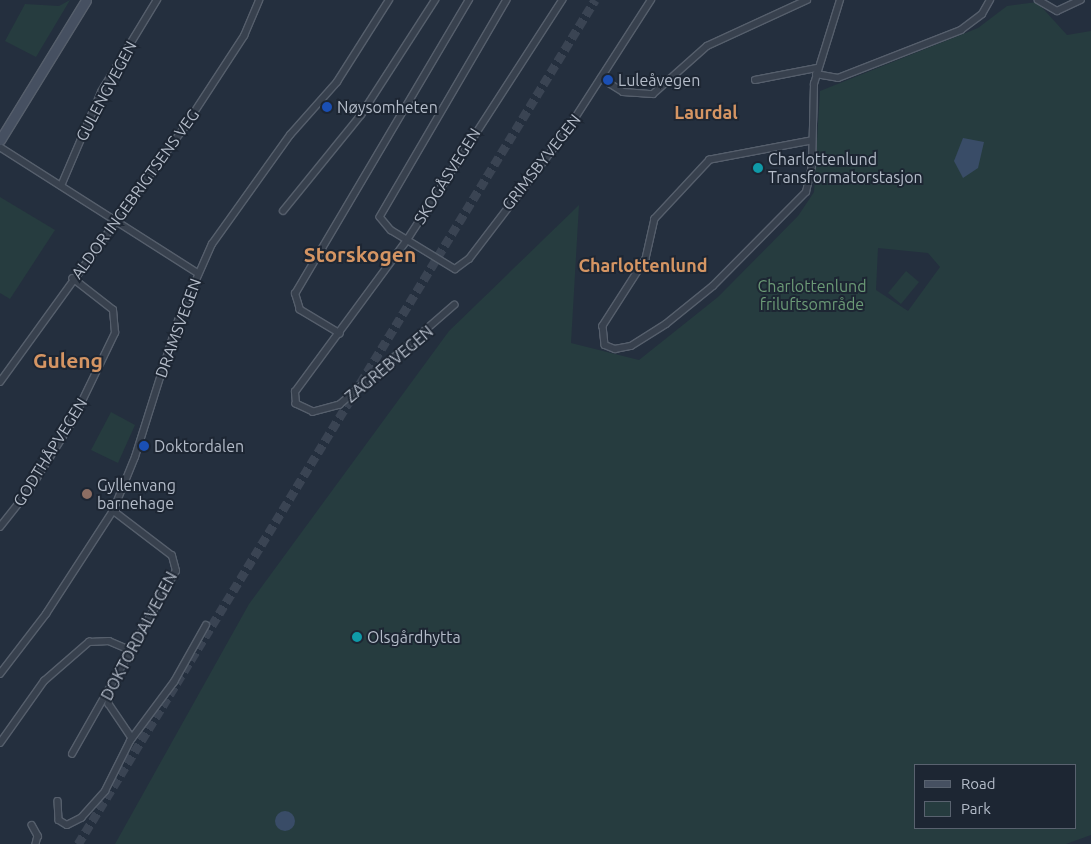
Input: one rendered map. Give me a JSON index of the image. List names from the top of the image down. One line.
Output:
{"streets":{"street":["GULENGVEGEN","GRIMSBYVEGEN","SKOGÅSVEGEN","ALDOR INGEBRIGTSENS VEG","DRAMSVEGEN","ZAGREBVEGEN","GODTHÅPVEGEN","DOKTORDALVEGEN"]},"crossings":[["GRIMSBYVEGEN","SKOGÅSVEGEN"],["SKOGÅSVEGEN","ZAGREBVEGEN"],["ALDOR INGEBRIGTSENS VEG","GODTHÅPVEGEN"],["DRAMSVEGEN","DOKTORDALVEGEN"]],"districts":["Laurdal","Storskogen","Charlottenlund","Guleng"],"parks":["Charlottenlund friluftsområde"],"places":["Luleåvegen","Nøysomheten","Charlottenlund Transformatorstasjon","Doktordalen","Gyllenvang barnehage","Olsgårdhytta"],"legend":["Road","Park"]}
